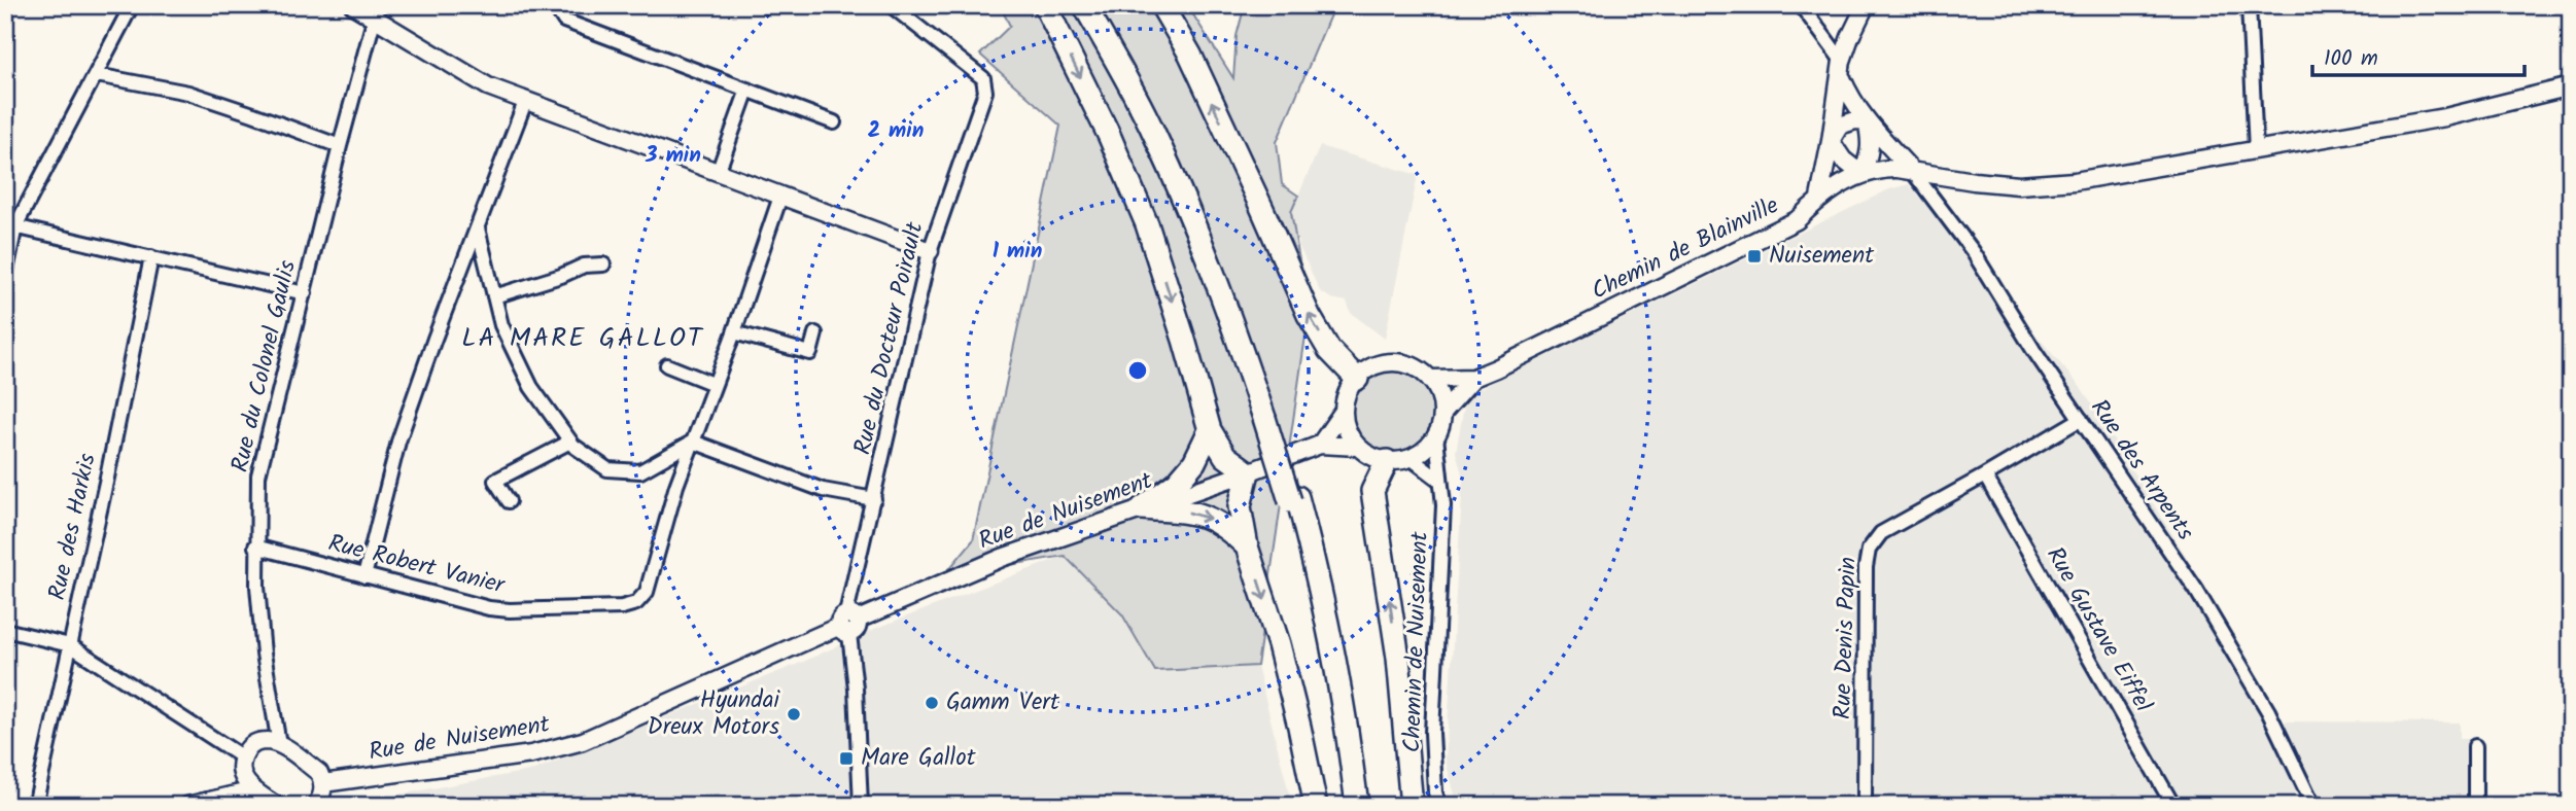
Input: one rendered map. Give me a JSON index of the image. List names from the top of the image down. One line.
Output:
{"streets":{"street":["Chemin de Blainville","Rue du Docteur Poirault","Rue du Colonel Gaulis","Rue des Arpents","Rue de Nuisement","Rue des Harkis","Rue Robert Vanier","Rue Gustave Eiffel","Rue Denis Papin","Chemin de Nuisement"]},"crossings":[["Chemin de Blainville","Rue des Arpents"],["Chemin de Blainville","Rue de Nuisement"],["Chemin de Blainville","Chemin de Nuisement"],["Rue du Docteur Poirault","Rue de Nuisement"],["Rue du Colonel Gaulis","Rue Robert Vanier"],["Rue des Arpents","Rue Denis Papin"],["Rue de Nuisement","Chemin de Nuisement"],["Rue Gustave Eiffel","Rue Denis Papin"]],"districts":["LA MARE GALLOT"],"places":{"transit":["Nuisement","Mare Gallot"],"other":["Gamm Vert","Hyundai Dreux Motors"]},"scale_bar":"100 m","rings":["2 min","3 min","1 min"]}
